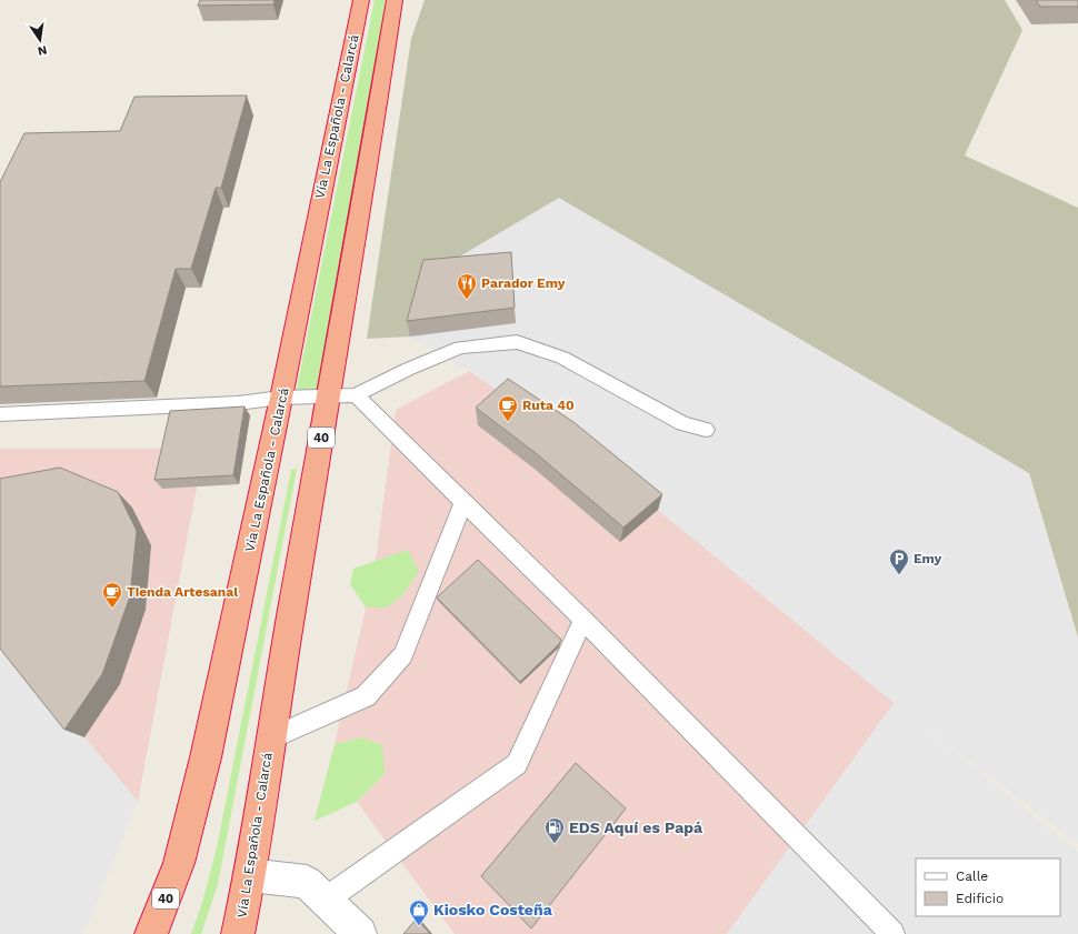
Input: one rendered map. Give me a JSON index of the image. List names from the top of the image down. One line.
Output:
{"streets":{"highway":["Vía La Española - Calarcá","40"]},"places":{"restaurant":["Parador Emy"],"cafe":["Ruta 40","Tienda Artesanal"],"parking":["Emy"],"fuel station":["EDS Aquí es Papá"],"shop":["Kiosko Costeña"]},"legend":["Calle","Edificio"],"north":"bottom"}
